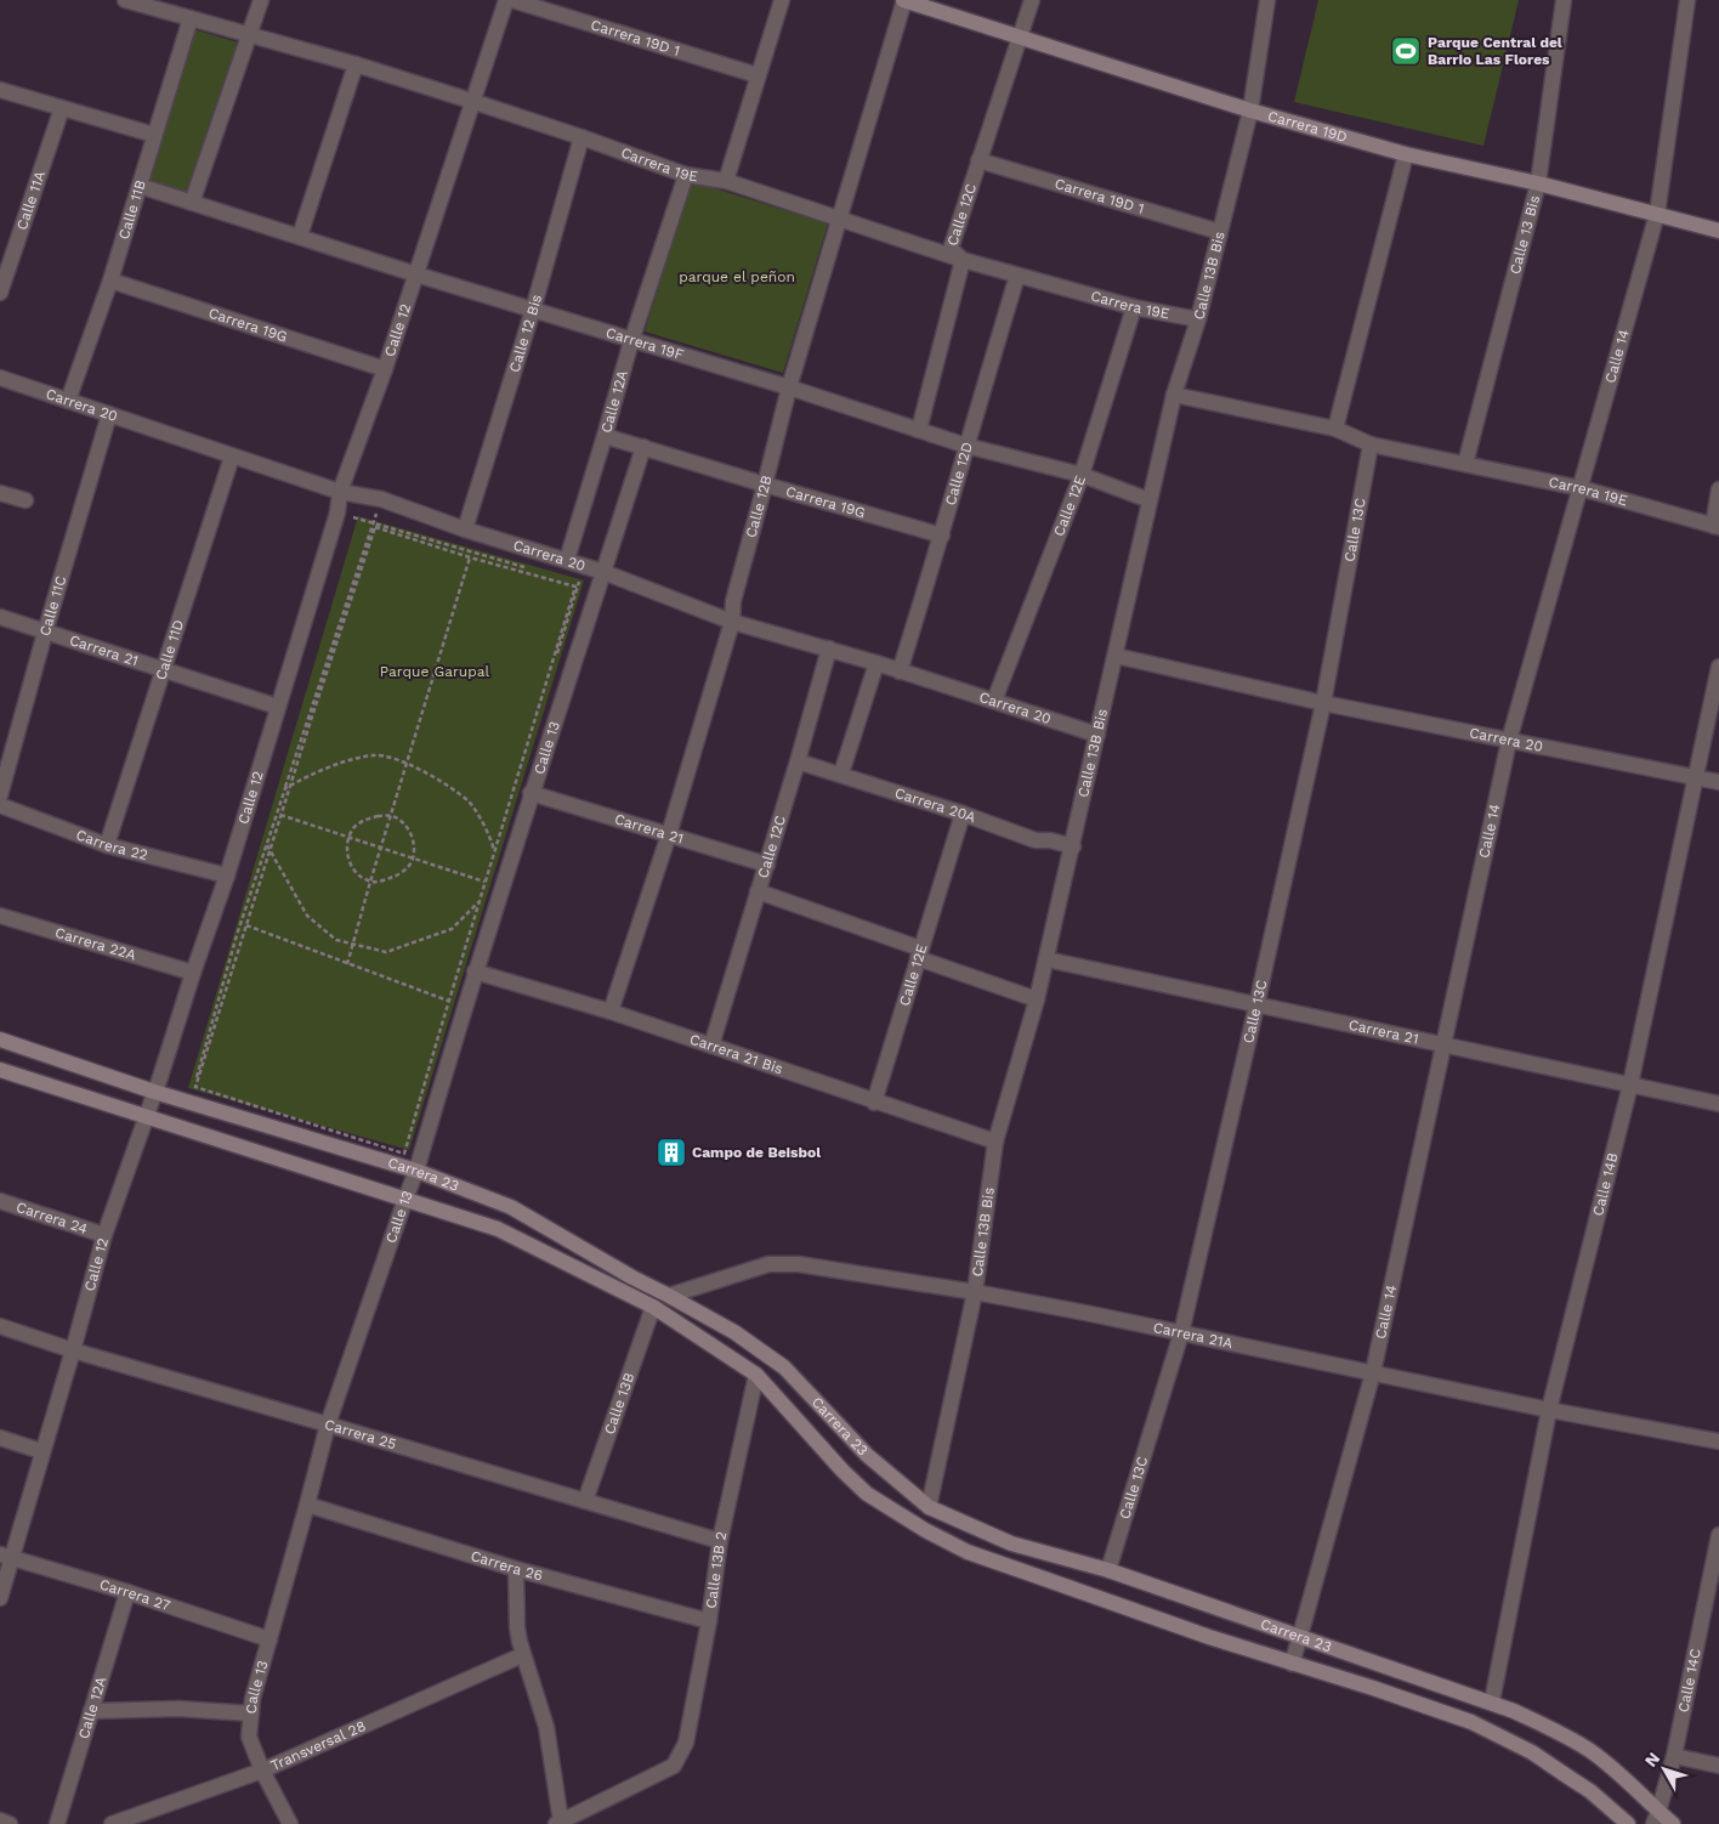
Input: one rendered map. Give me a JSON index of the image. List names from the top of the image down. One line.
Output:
{"streets":{"main road":["Carrera 19D","Carrera 23"],"street":["Carrera 19D 1","Carrera 19E","Calle 11A","Calle 11B","Calle 12C","Calle 13 Bis","Calle 13B Bis","Carrera 19G","Calle 12","Calle 12 Bis","Carrera 19F","Calle 14","Calle 12A","Carrera 20","Calle 12D","Calle 12B","Calle 12E","Calle 13C","Calle 11C","Carrera 21","Calle 11D","Calle 13","Carrera 20A","Carrera 22","Carrera 22A","Carrera 21 Bis","Calle 14B","Carrera 24","Carrera 21A","Calle 13B","Carrera 25","Carrera 26","Calle 13B 2","Carrera 27","Calle 14C","Transversal 28"]},"crossings":[["Carrera 19D 1","Calle 12C"],["Carrera 19D 1","Calle 13B Bis"],["Carrera 19D","Calle 12C"],["Carrera 19D","Calle 13 Bis"],["Carrera 19D","Calle 13B Bis"],["Carrera 19D","Calle 14"],["Carrera 19D","Calle 12B"],["Carrera 19E","Calle 11B"],["Carrera 19E","Calle 12C"],["Carrera 19E","Calle 13 Bis"],["Carrera 19E","Calle 13B Bis"],["Carrera 19E","Calle 12"],["Carrera 19E","Calle 12 Bis"],["Carrera 19E","Calle 14"],["Carrera 19E","Calle 12A"],["Carrera 19E","Calle 12D"],["Carrera 19E","Calle 12B"],["Carrera 19E","Calle 12E"],["Carrera 19E","Calle 13C"],["Calle 11B","Carrera 19G"],["Calle 11B","Carrera 19F"],["Calle 11B","Carrera 20"],["Calle 12C","Carrera 19F"],["Calle 12C","Carrera 20"],["Calle 12C","Carrera 21"],["Calle 12C","Carrera 20A"],["Calle 12C","Carrera 21 Bis"],["Calle 13B Bis","Carrera 19F"],["Calle 13B Bis","Carrera 20"],["Calle 13B Bis","Carrera 21"],["Calle 13B Bis","Carrera 20A"],["Calle 13B Bis","Carrera 21 Bis"],["Calle 13B Bis","Carrera 23"],["Calle 13B Bis","Carrera 21A"],["Carrera 19G","Calle 12"],["Carrera 19G","Calle 12A"],["Carrera 19G","Calle 12D"],["Carrera 19G","Calle 12B"],["Carrera 19G","Calle 13"],["Calle 12","Carrera 19F"],["Calle 12","Carrera 20"],["Calle 12","Carrera 21"],["Calle 12","Carrera 22"],["Calle 12","Carrera 22A"],["Calle 12","Carrera 23"],["Calle 12","Carrera 24"],["Calle 12","Carrera 25"],["Calle 12","Carrera 27"],["Calle 12 Bis","Carrera 19F"],["Calle 12 Bis","Carrera 20"],["Carrera 19F","Calle 12A"],["Carrera 19F","Calle 12D"],["Carrera 19F","Calle 12B"],["Carrera 19F","Calle 12E"],["Calle 14","Carrera 20"],["Calle 14","Carrera 21"],["Calle 14","Carrera 23"],["Calle 14","Carrera 21A"],["Calle 12A","Carrera 20"],["Calle 12A","Carrera 27"],["Carrera 20","Calle 12D"],["Carrera 20","Calle 12B"],["Carrera 20","Calle 12E"],["Carrera 20","Calle 13C"],["Carrera 20","Calle 11C"],["Carrera 20","Calle 11D"],["Carrera 20","Calle 13"],["Carrera 20","Calle 14B"],["Calle 12B","Carrera 21"],["Calle 12B","Carrera 21 Bis"],["Calle 12E","Carrera 20A"],["Calle 12E","Carrera 21 Bis"],["Calle 13C","Carrera 21"],["Calle 13C","Carrera 23"],["Calle 13C","Carrera 21A"],["Calle 11C","Carrera 21"],["Carrera 21","Calle 11D"],["Carrera 21","Calle 13"],["Carrera 21","Calle 14B"],["Calle 11D","Carrera 22"],["Calle 13","Carrera 21 Bis"],["Calle 13","Carrera 23"],["Calle 13","Carrera 25"],["Calle 13","Carrera 26"],["Calle 13","Carrera 27"],["Calle 13","Transversal 28"],["Carrera 23","Calle 14B"],["Carrera 23","Carrera 21A"],["Carrera 23","Calle 13B"],["Carrera 23","Calle 13B 2"],["Carrera 23","Calle 14C"],["Calle 14B","Carrera 21A"],["Calle 13B","Carrera 25"],["Carrera 25","Calle 13B 2"],["Carrera 26","Calle 13B 2"]],"parks":["parque el peñon","Parque Garupal"],"places":{"sports":["Parque Central del Barrio Las Flores"],"building":["Campo de Beisbol"]},"north":"top left"}
